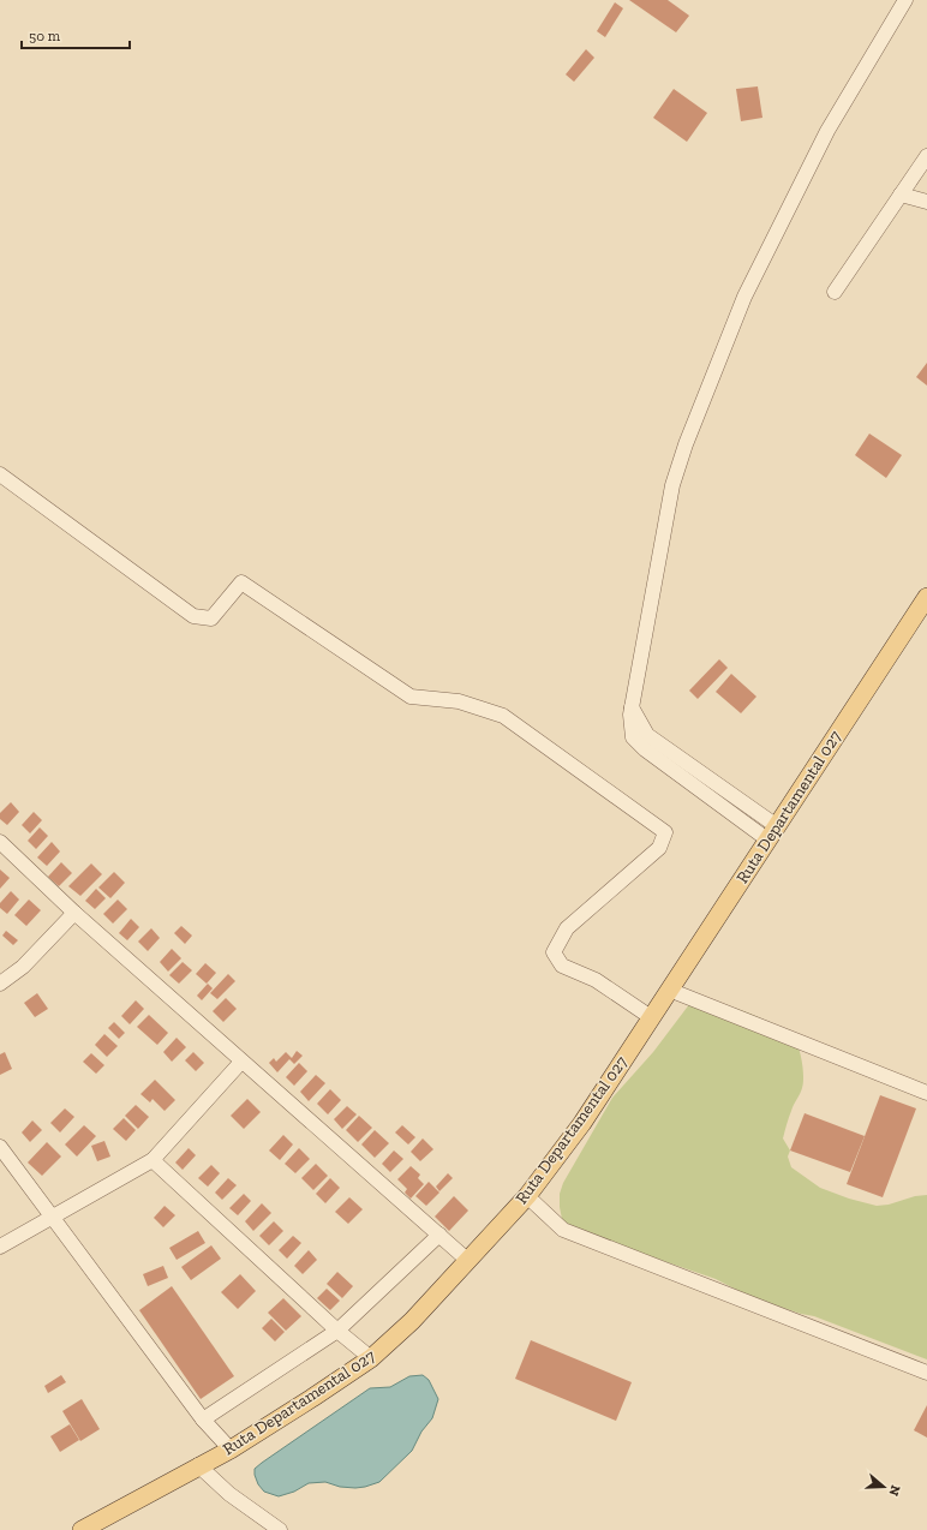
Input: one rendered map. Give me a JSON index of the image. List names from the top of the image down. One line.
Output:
{"streets":{"main road":["Ruta Departamental 027"]},"scale_bar":"50 m","north":"right"}
